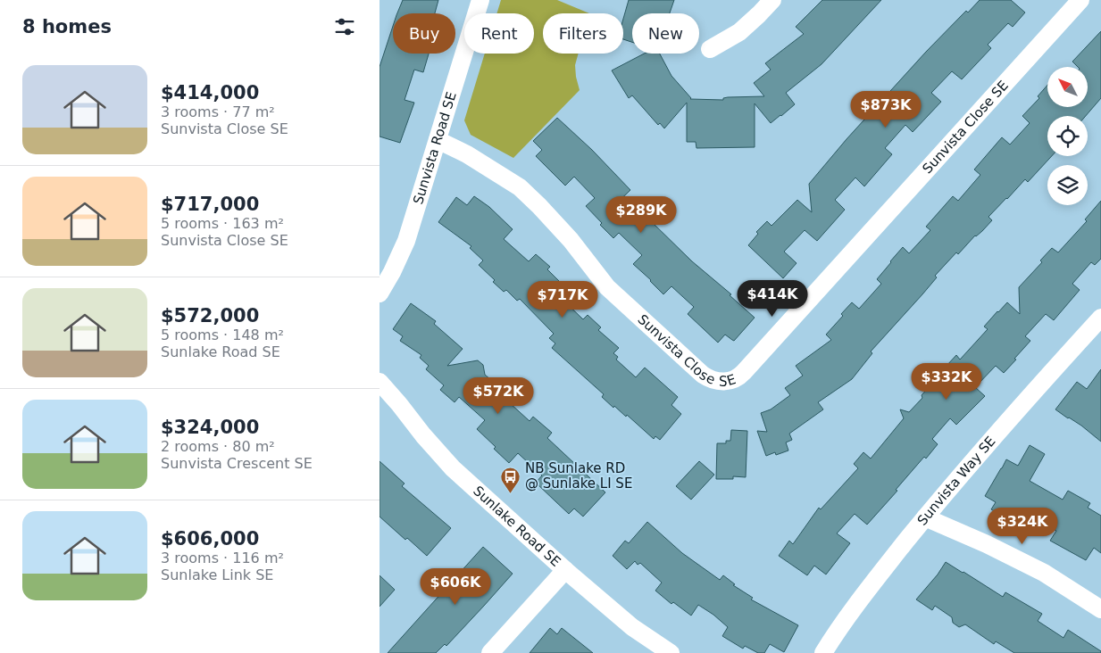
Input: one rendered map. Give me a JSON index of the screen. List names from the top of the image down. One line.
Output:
{"streets":{"street":["Sunvista Close SE","Sunvista Road SE","Sunvista Way SE","Sunlake Road SE"]},"crossings":[["Sunvista Close SE","Sunvista Road SE"]],"places":{"bus stop":["NB Sunlake RD @ Sunlake LI SE"]},"north":"top left","page":{"heading":"8 homes","chip":["Buy","Rent","Filters","New"],"list":[{"name":"$414,000","note":"3 rooms · 77 m² · Sunvista Close SE"},{"name":"$717,000","note":"5 rooms · 163 m² · Sunvista Close SE"},{"name":"$572,000","note":"5 rooms · 148 m² · Sunlake Road SE"},{"name":"$324,000","note":"2 rooms · 80 m² · Sunvista Crescent SE"},{"name":"$606,000","note":"3 rooms · 116 m² · Sunlake Link SE"}],"price":["$873K","$289K","$414K","$717K","$332K","$572K","$324K","$606K"]}}
